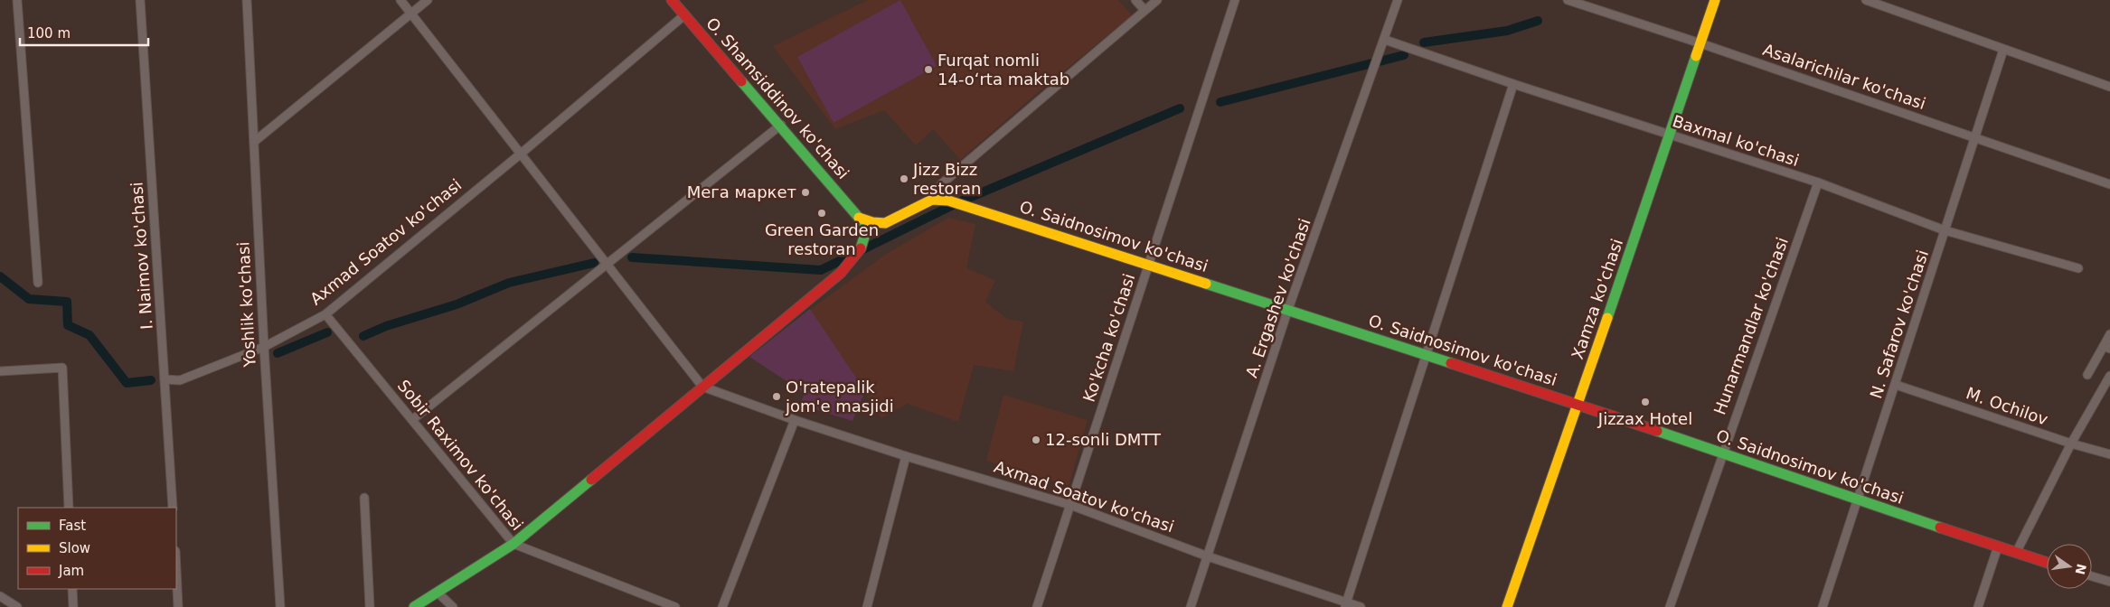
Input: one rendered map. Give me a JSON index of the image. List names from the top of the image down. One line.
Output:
{"streets":{"street":["Asalarichilar ko'chasi","O. Shamsiddinov ko'chasi","Baxmal ko'chasi","O. Saidnosimov ko'chasi","Axmad Soatov ko'chasi","I. Naimov ko'chasi","A. Ergashev ko'chasi","Xamza ko'chasi","Yoshlik ko'chasi","N. Safarov ko'chasi","Hunarmandlar ko'chasi","Ko'kcha ko'chasi","M. Ochilov","Sobir Raximov ko'chasi"]},"crossings":[["Asalarichilar ko'chasi","Xamza ko'chasi"],["Asalarichilar ko'chasi","N. Safarov ko'chasi"],["O. Shamsiddinov ko'chasi","Axmad Soatov ko'chasi"],["Baxmal ko'chasi","A. Ergashev ko'chasi"],["Baxmal ko'chasi","Xamza ko'chasi"],["Baxmal ko'chasi","N. Safarov ko'chasi"],["Baxmal ko'chasi","Hunarmandlar ko'chasi"],["O. Saidnosimov ko'chasi","A. Ergashev ko'chasi"],["O. Saidnosimov ko'chasi","Xamza ko'chasi"],["O. Saidnosimov ko'chasi","N. Safarov ko'chasi"],["O. Saidnosimov ko'chasi","Hunarmandlar ko'chasi"],["O. Saidnosimov ko'chasi","Ko'kcha ko'chasi"],["Axmad Soatov ko'chasi","I. Naimov ko'chasi"],["Axmad Soatov ko'chasi","A. Ergashev ko'chasi"],["Axmad Soatov ko'chasi","Yoshlik ko'chasi"],["Axmad Soatov ko'chasi","Ko'kcha ko'chasi"],["Axmad Soatov ko'chasi","Sobir Raximov ko'chasi"],["N. Safarov ko'chasi","M. Ochilov"]],"places":["Furqat nomli 14-oʻrta maktab","Jizz Bizz restoran","Мега маркет","Green Garden restoran","O'ratepalik jom'e masjidi","Jizzax Hotel","12-sonli DMTT"],"legend":["Fast","Slow","Jam"],"scale_bar":"100 m","north":"right"}
